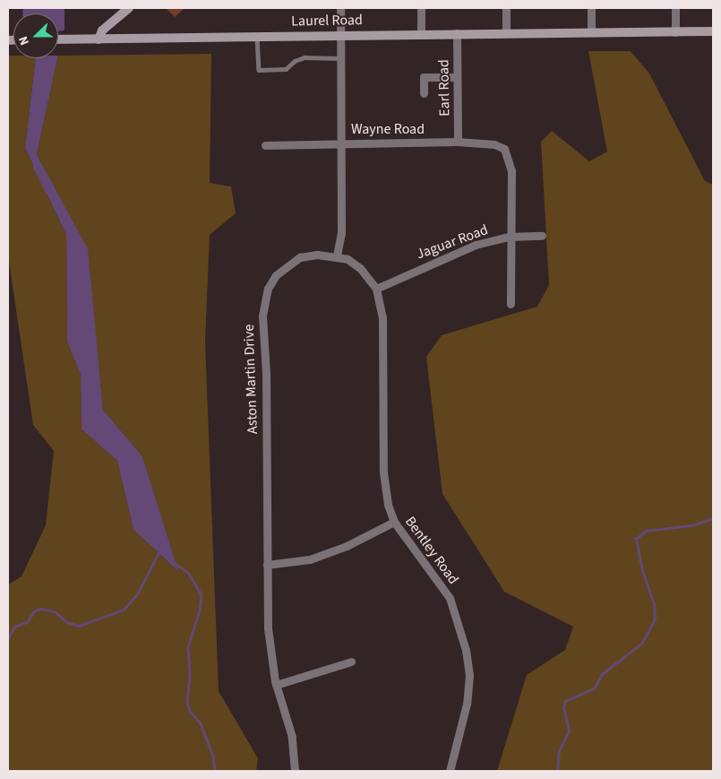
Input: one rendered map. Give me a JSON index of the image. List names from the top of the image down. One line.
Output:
{"streets":{"main road":["Laurel Road"],"street":["Earl Road","Wayne Road","Jaguar Road","Aston Martin Drive","Bentley Road"]},"crossings":[["Laurel Road","Earl Road"],["Earl Road","Wayne Road"],["Wayne Road","Jaguar Road"],["Jaguar Road","Bentley Road"],["Aston Martin Drive","Bentley Road"]],"north":"left"}
